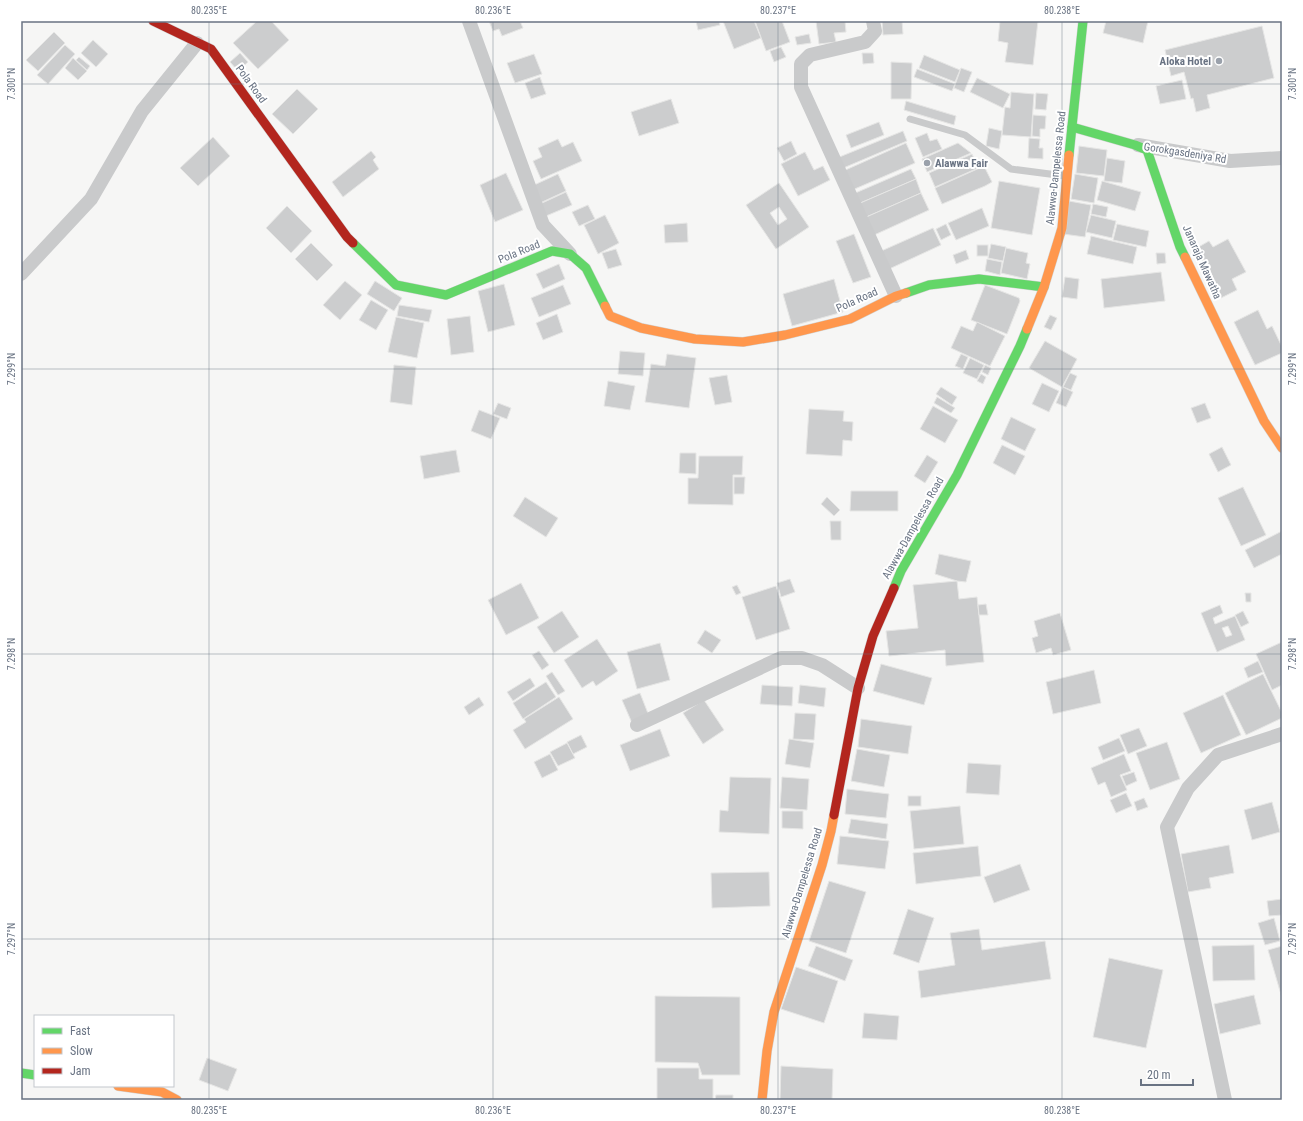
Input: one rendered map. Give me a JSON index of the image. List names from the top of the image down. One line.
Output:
{"streets":{"street":["Pola Road","Gorokgasdeniya Rd","Alawwa-Dampelessa Road","Janaraja Mawatha"]},"crossings":[["Pola Road","Alawwa-Dampelessa Road"],["Gorokgasdeniya Rd","Janaraja Mawatha"],["Alawwa-Dampelessa Road","Janaraja Mawatha"]],"places":["Aloka Hotel","Alawwa Fair"],"legend":["Fast","Slow","Jam"],"scale_bar":"20 m","coordinates":["80.235°E","80.236°E","80.237°E","80.238°E","7.300°N","7.299°N","7.298°N","7.297°N"]}
